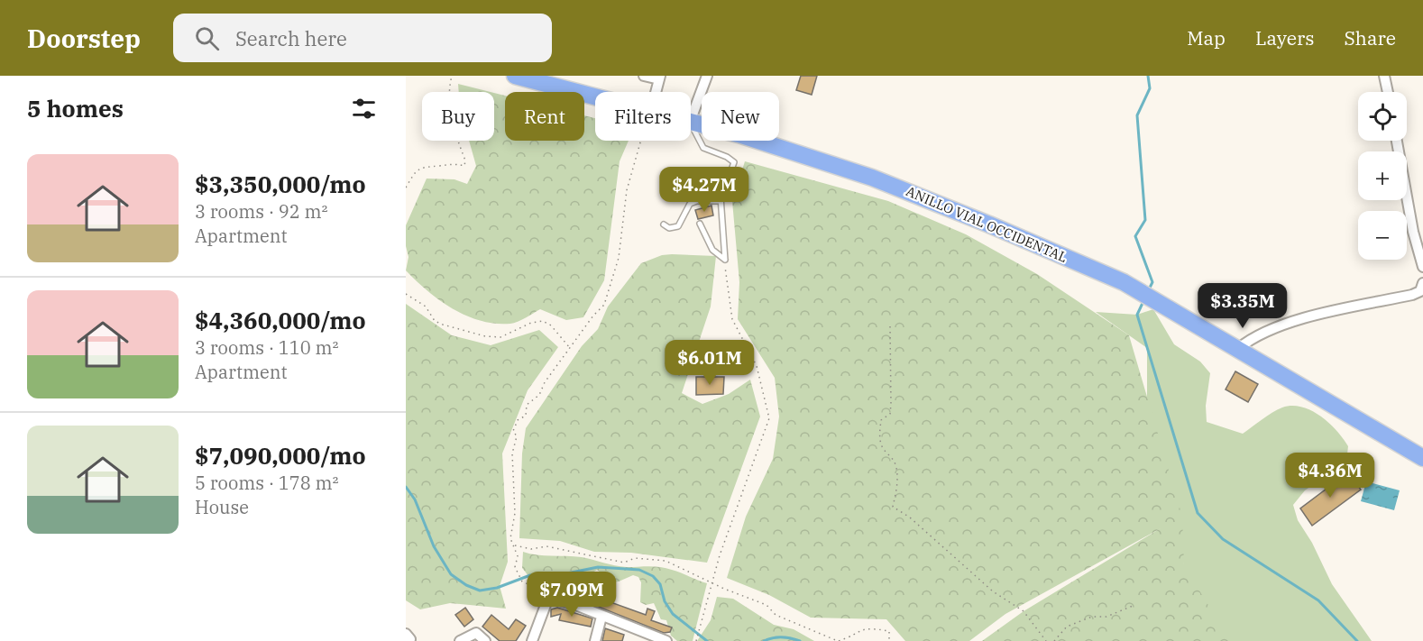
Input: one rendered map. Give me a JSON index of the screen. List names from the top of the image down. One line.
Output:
{"streets":{"highway":["ANILLO VIAL OCCIDENTAL"]},"page":{"header":"Doorstep","search":"Search here","nav":["Map","Layers","Share"],"heading":"5 homes","map_buttons":["+","−"],"chip":["Buy","Rent","Filters","New"],"list":[{"name":"$3,350,000/mo","note":"3 rooms · 92 m² · Apartment"},{"name":"$4,360,000/mo","note":"3 rooms · 110 m² · Apartment"},{"name":"$7,090,000/mo","note":"5 rooms · 178 m² · House"}],"price":["$4.27M","$3.35M","$6.01M","$4.36M","$7.09M"]}}
